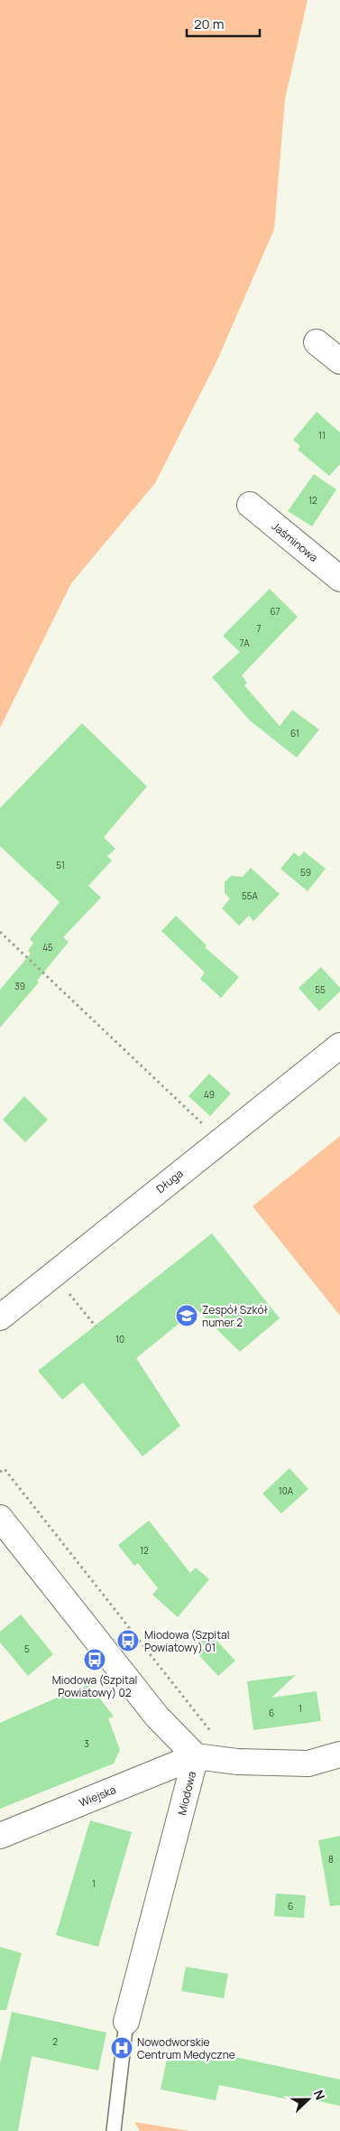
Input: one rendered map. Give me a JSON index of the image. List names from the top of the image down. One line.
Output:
{"streets":{"street":["Jaśminowa","Długa","Miodowa","Wiejska"]},"crossings":[["Miodowa","Wiejska"]],"places":{"school or university":["Zespół Szkół numer 2"],"bus stop":["Miodowa (Szpital Powiatowy) 01","Miodowa (Szpital Powiatowy) 02"],"hospital":["Nowodworskie Centrum Medyczne"]},"house_numbers":["11","12","67","7","7A","61","51","59","55A","45","39","55","49","10","10A","12","5","1","6","3","8","1","6","2"],"scale_bar":"20 m","north":"right"}
